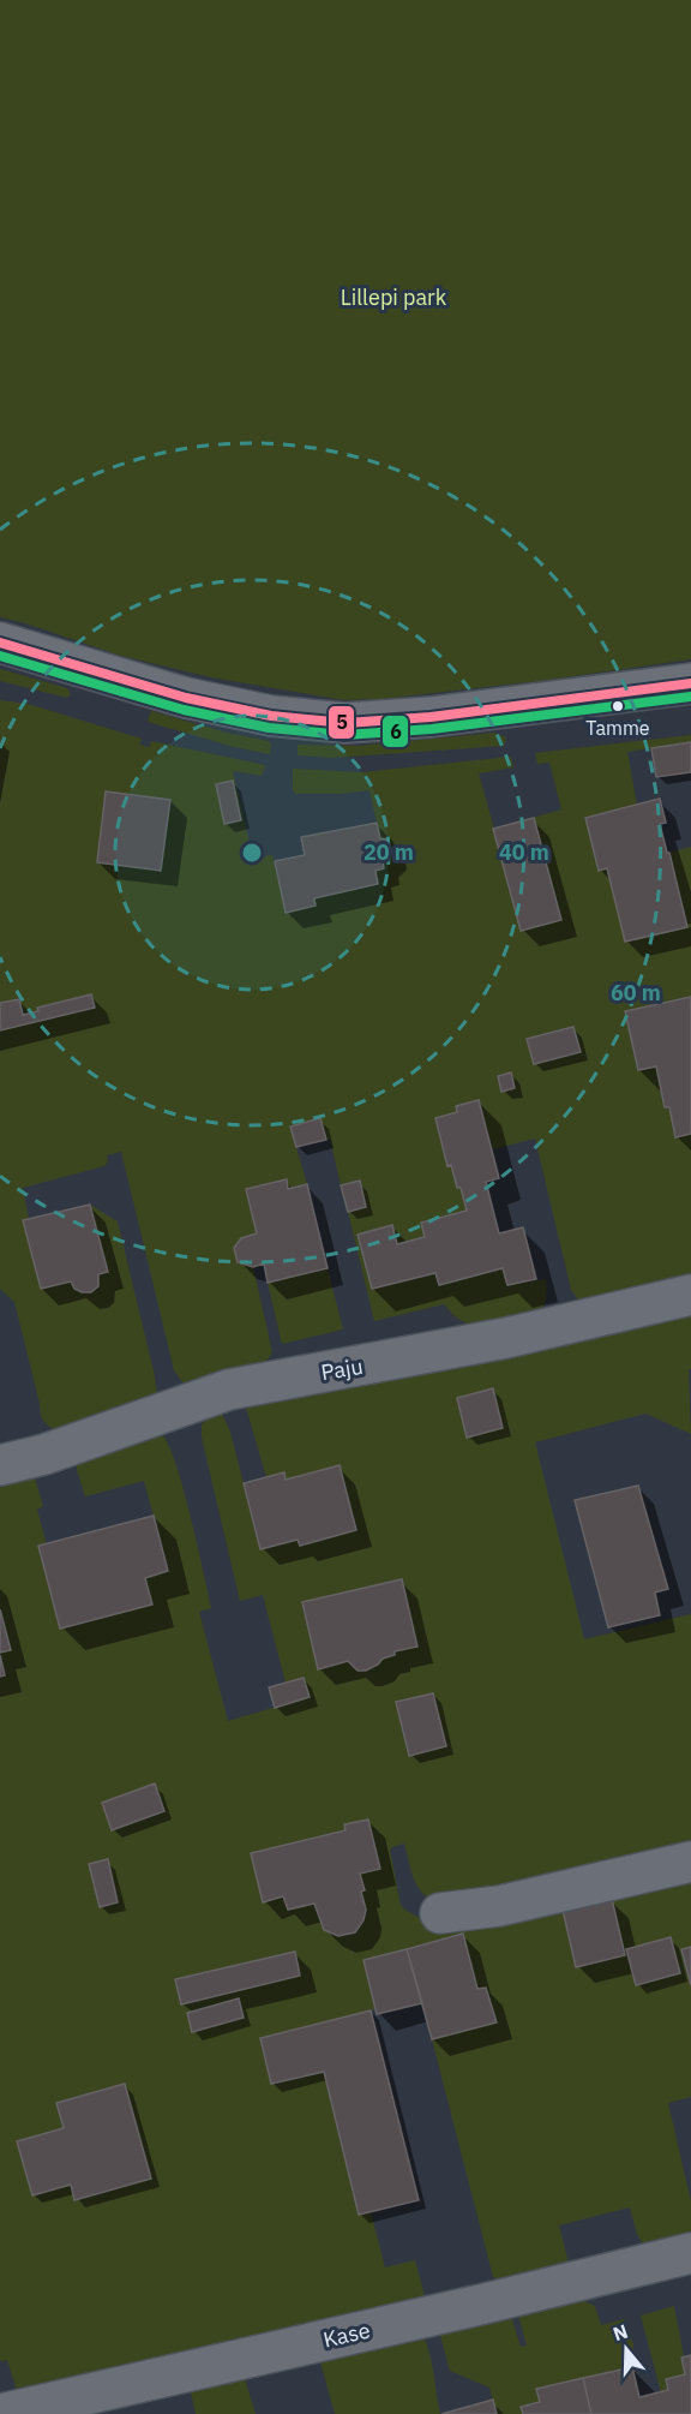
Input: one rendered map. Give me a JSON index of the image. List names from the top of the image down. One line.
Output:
{"streets":{"street":["Paju","Kase"]},"parks":["Lillepi park"],"places":["Tamme"],"lines":["transit line 5","transit line 6"],"north":"top","rings":["20 m","40 m","60 m"]}
